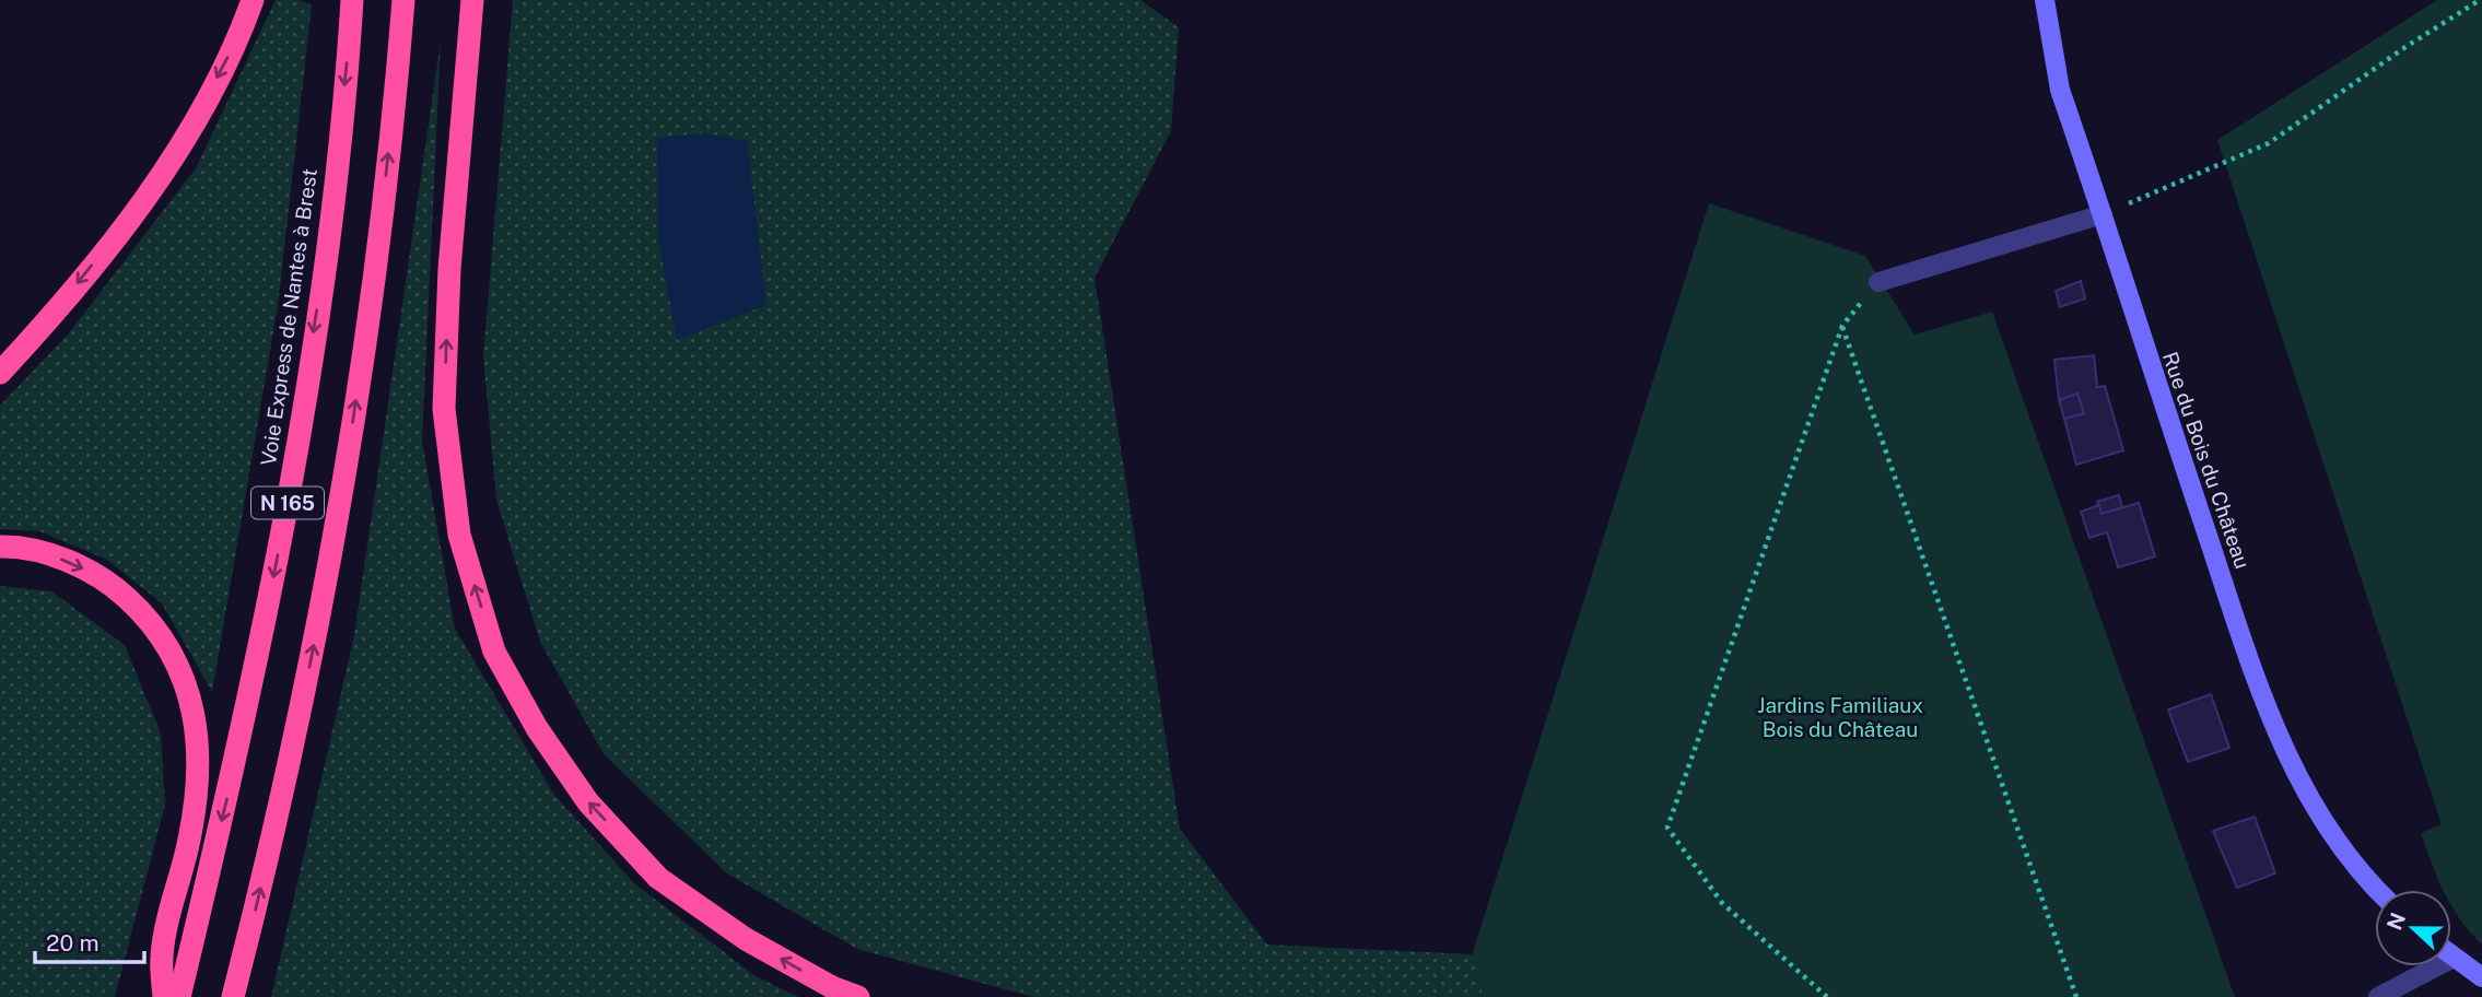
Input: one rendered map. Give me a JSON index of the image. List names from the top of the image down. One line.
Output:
{"streets":{"highway":["Voie Express de Nantes à Brest","N 165"],"street":["Rue du Bois du Château"]},"parks":["Jardins Familiaux Bois du Château"],"scale_bar":"20 m","north":"left"}
